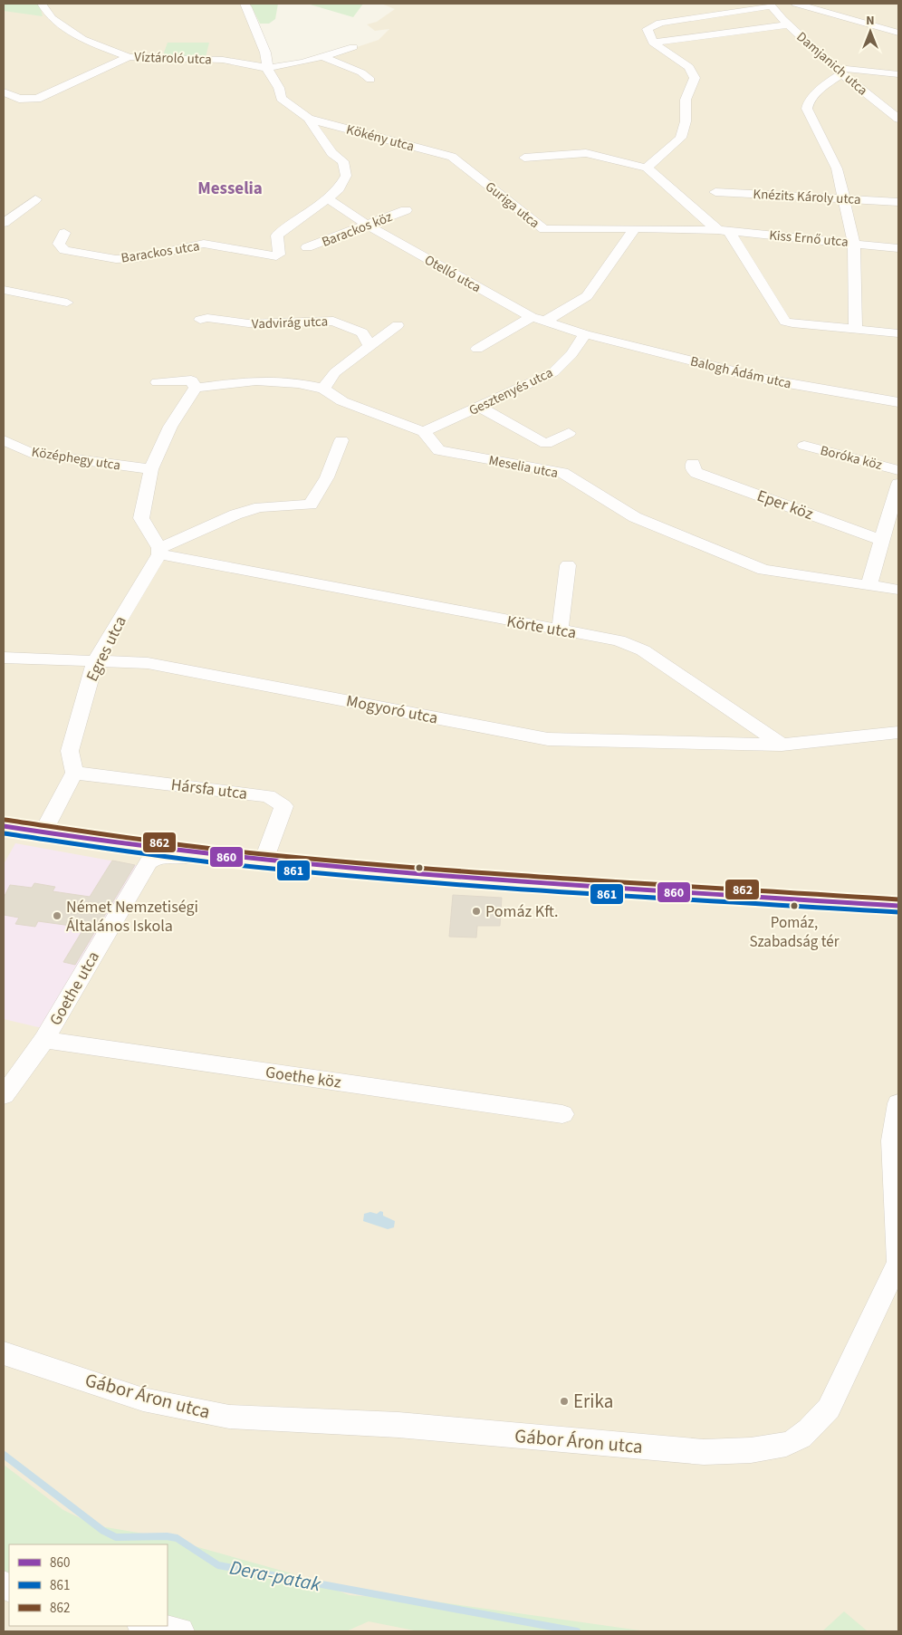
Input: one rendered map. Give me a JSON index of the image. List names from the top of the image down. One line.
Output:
{"streets":{"street":["Víztároló utca","Damjanich utca","Kökény utca","Knézits Károly utca","Guriga utca","Barackos köz","Kiss Ernő utca","Barackos utca","Otelló utca","Vadvirág utca","Balogh Ádám utca","Gesztenyés utca","Boróka köz","Középhegy utca","Meselia utca","Eper köz","Körte utca","Egres utca","Mogyoró utca","Hársfa utca","Goethe utca","Goethe köz","Gábor Áron utca"]},"crossings":[["Kökény utca","Guriga utca"],["Barackos köz","Otelló utca"],["Barackos utca","Otelló utca"],["Otelló utca","Balogh Ádám utca"],["Otelló utca","Gesztenyés utca"],["Balogh Ádám utca","Gesztenyés utca"],["Gesztenyés utca","Meselia utca"],["Körte utca","Egres utca"],["Körte utca","Mogyoró utca"],["Egres utca","Mogyoró utca"],["Egres utca","Hársfa utca"],["Hársfa utca","Goethe utca"],["Goethe utca","Goethe köz"]],"districts":["Messelia"],"water":["Dera-patak"],"places":["Pomáz, Szabadság tér","Pomáz Kft.","Német Nemzetiségi Általános Iskola","Erika"],"lines":["transit line 862","transit line 860","transit line 861"],"legend":["860","861","862"],"north":"top"}
